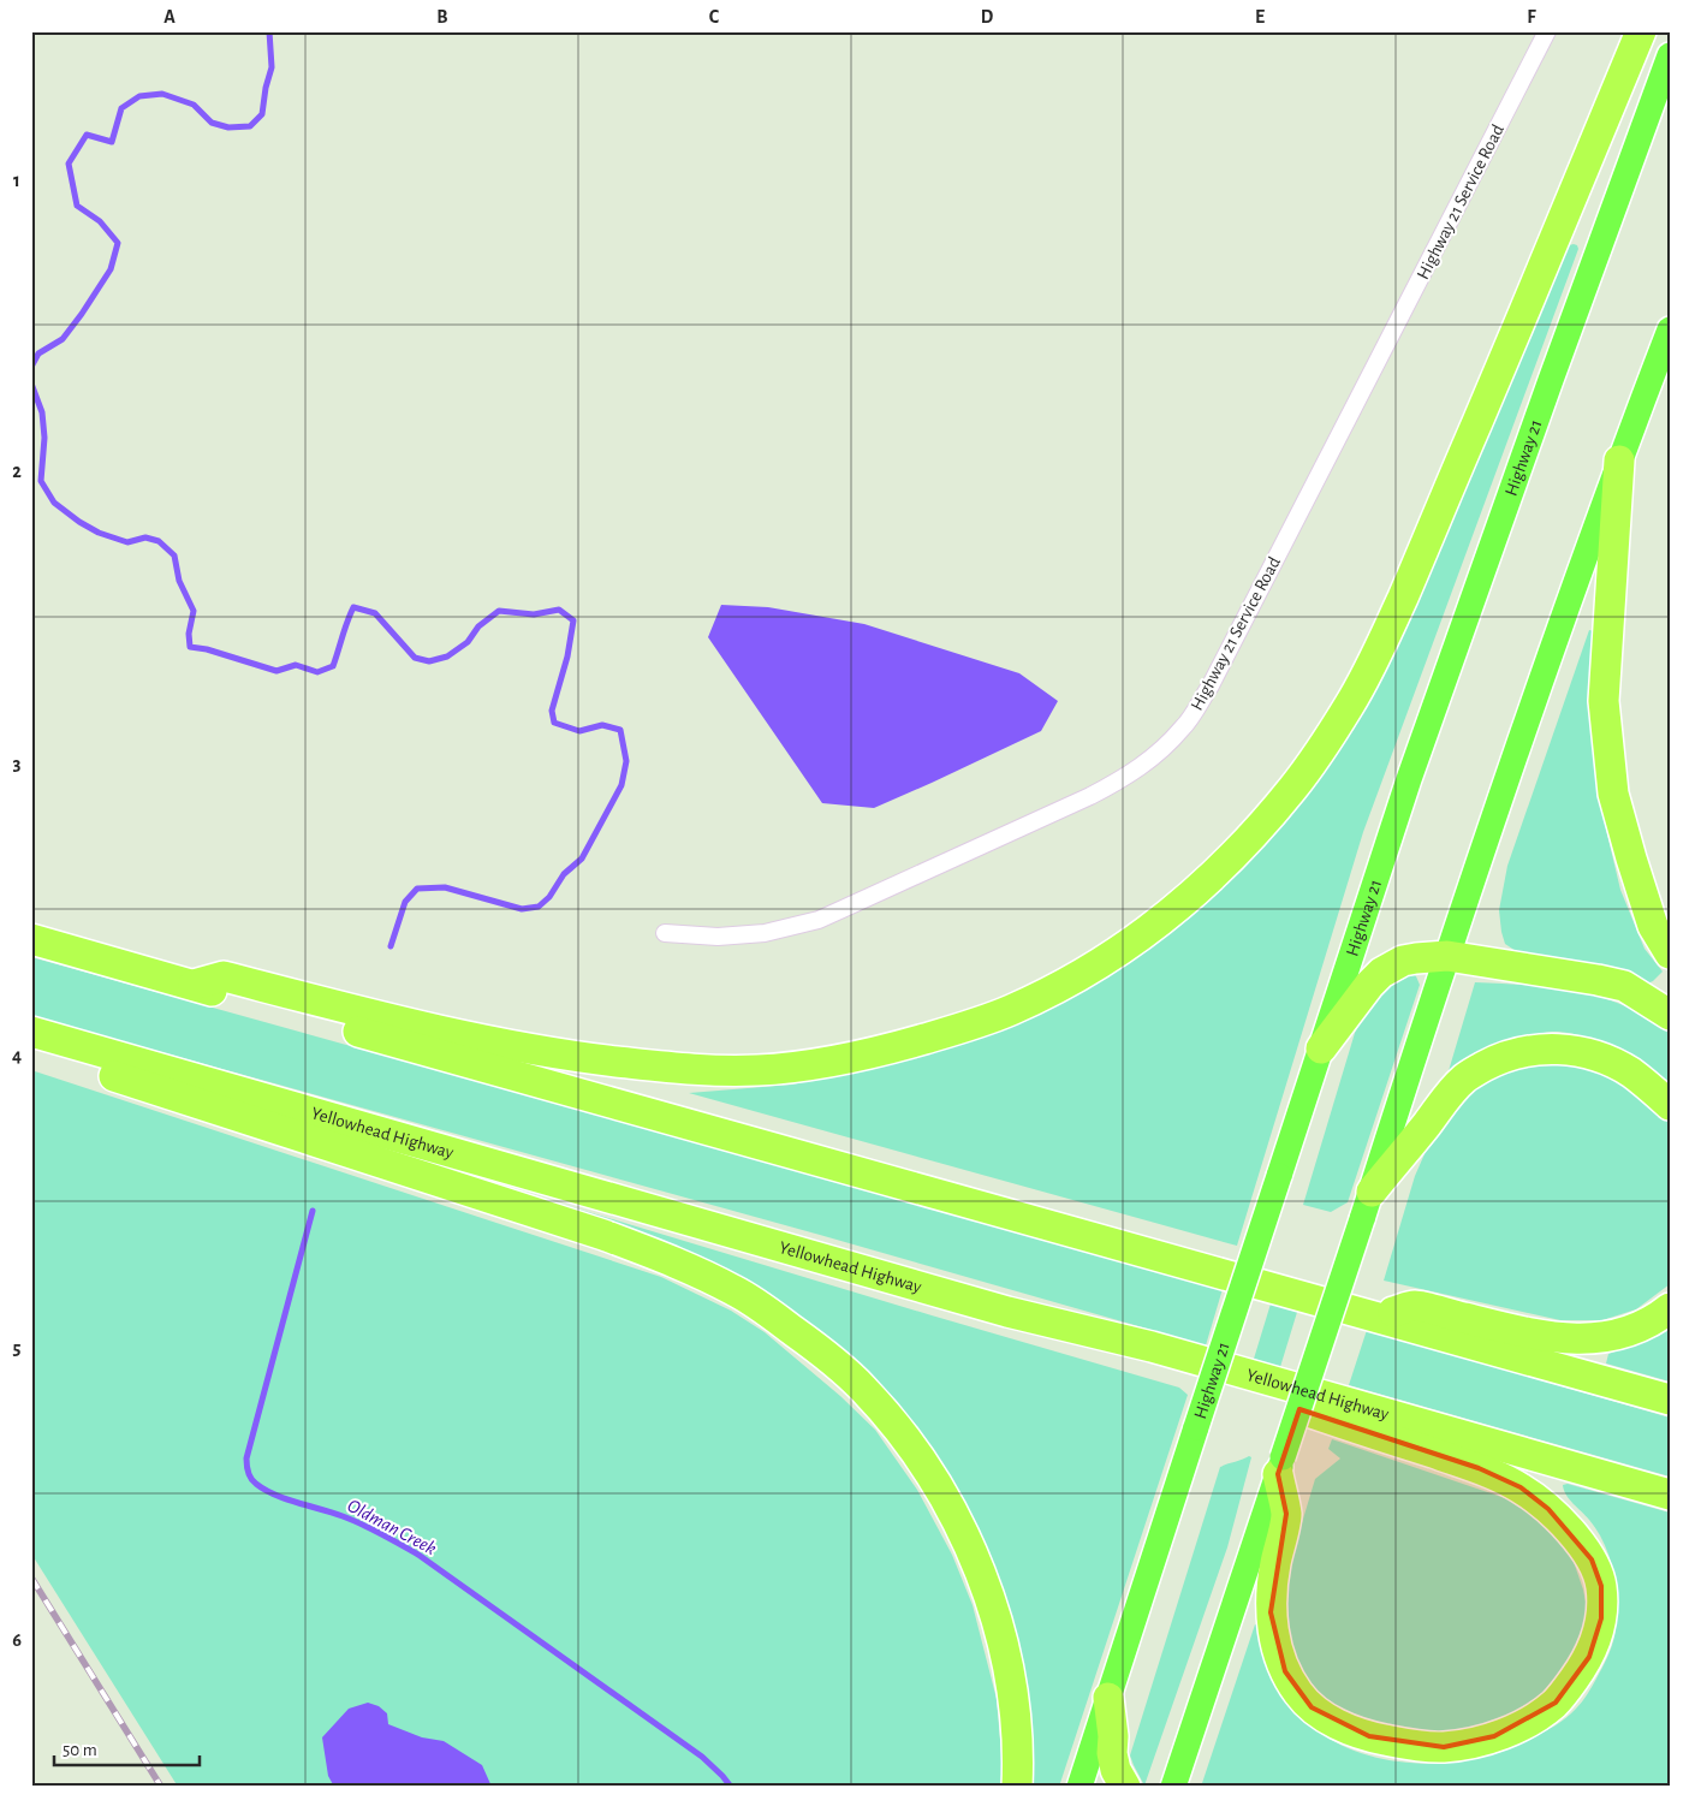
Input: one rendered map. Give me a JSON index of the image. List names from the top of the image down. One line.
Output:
{"streets":{"highway":["Yellowhead Highway"],"main road":["Highway 21"],"street":["Highway 21 Service Road"]},"water":["Oldman Creek"],"scale_bar":"50 m","grid":{"columns":["A","B","C","D","E","F"],"rows":["1","2","3","4","5","6"]}}
